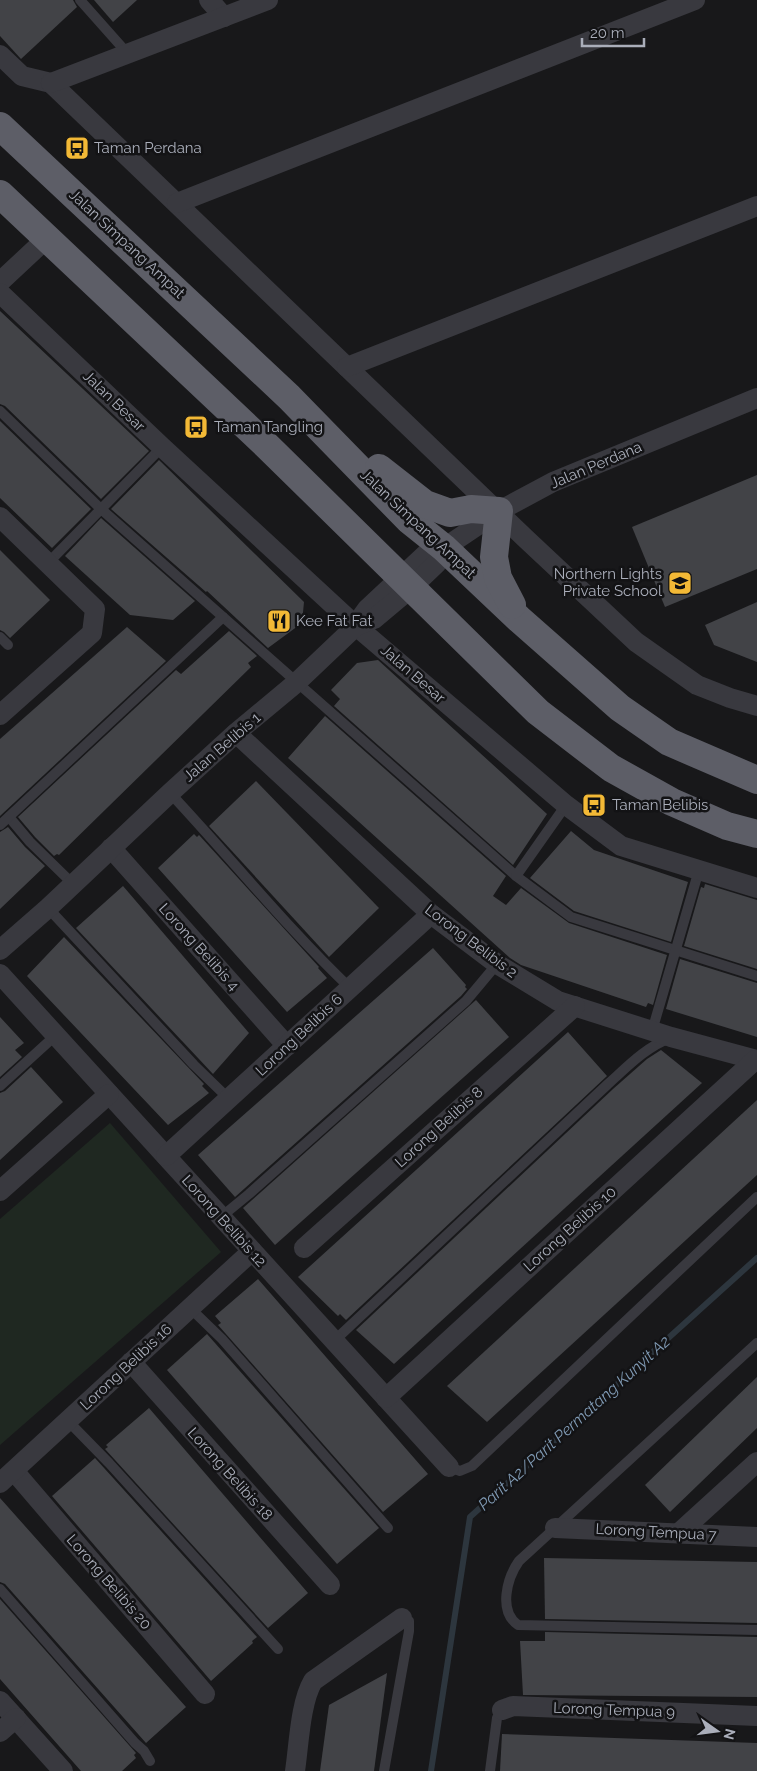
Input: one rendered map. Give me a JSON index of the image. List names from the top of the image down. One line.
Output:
{"streets":{"highway":["Jalan Simpang Ampat"],"street":["Jalan Besar","Jalan Perdana","Jalan Belibis 1","Lorong Belibis 2","Lorong Belibis 4","Lorong Belibis 6","Lorong Belibis 8","Lorong Belibis 12","Lorong Belibis 10","Lorong Belibis 16","Lorong Belibis 18","Lorong Tempua 7","Lorong Belibis 20","Lorong Tempua 9"]},"crossings":[["Jalan Simpang Ampat","Jalan Perdana"],["Jalan Simpang Ampat","Jalan Belibis 1"],["Jalan Besar","Jalan Belibis 1"],["Jalan Perdana","Jalan Belibis 1"],["Jalan Belibis 1","Lorong Belibis 2"],["Jalan Belibis 1","Lorong Belibis 4"],["Lorong Belibis 2","Lorong Belibis 6"],["Lorong Belibis 2","Lorong Belibis 8"],["Lorong Belibis 2","Lorong Belibis 10"],["Lorong Belibis 4","Lorong Belibis 6"],["Lorong Belibis 6","Lorong Belibis 12"],["Lorong Belibis 12","Lorong Belibis 10"],["Lorong Belibis 12","Lorong Belibis 16"],["Lorong Belibis 16","Lorong Belibis 18"],["Lorong Belibis 16","Lorong Belibis 20"]],"water":["Parit A2/Parit Permatang Kunyit A2"],"places":{"bus stop":["Taman Perdana","Taman Tangling","Taman Belibis"],"school or university":["Northern Lights Private School"],"restaurant":["Kee Fat Fat"]},"scale_bar":"20 m","north":"right"}
